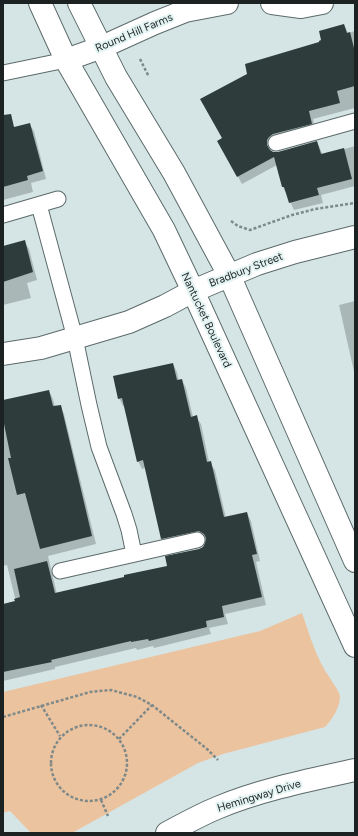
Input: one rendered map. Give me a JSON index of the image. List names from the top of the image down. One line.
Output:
{"streets":{"street":["Round Hill Farms","Bradbury Street","Nantucket Boulevard","Hemingway Drive"]},"crossings":[["Round Hill Farms","Nantucket Boulevard"],["Bradbury Street","Nantucket Boulevard"]]}
